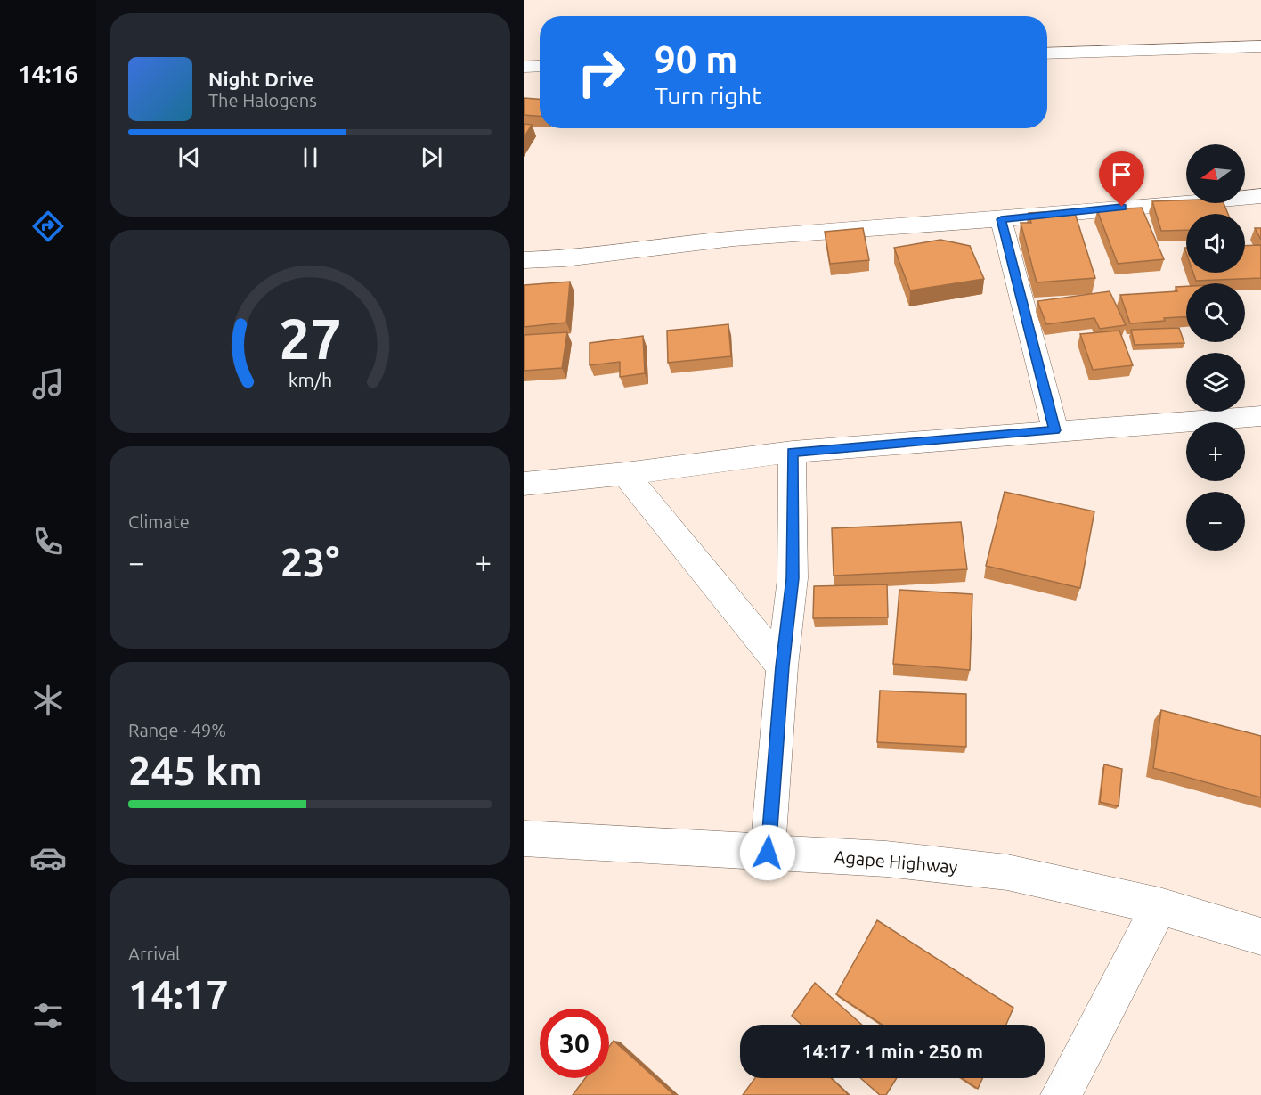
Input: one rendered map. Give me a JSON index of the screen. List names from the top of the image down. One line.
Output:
{"streets":{"street":["Agape Highway"]},"north":"left","page":{"tabs":"14:16","turn":["90 m","Turn right"],"song":["Night Drive","The Halogens"],"map_buttons":["+","−"],"tile":["Climate",["Range · 49%","245 km"],["Arrival","14:17"]],"heat":["−","23°","+"],"limit":"30","trip":"14:17 · 1 min · 250 m","gauge":["27","km/h"]}}
